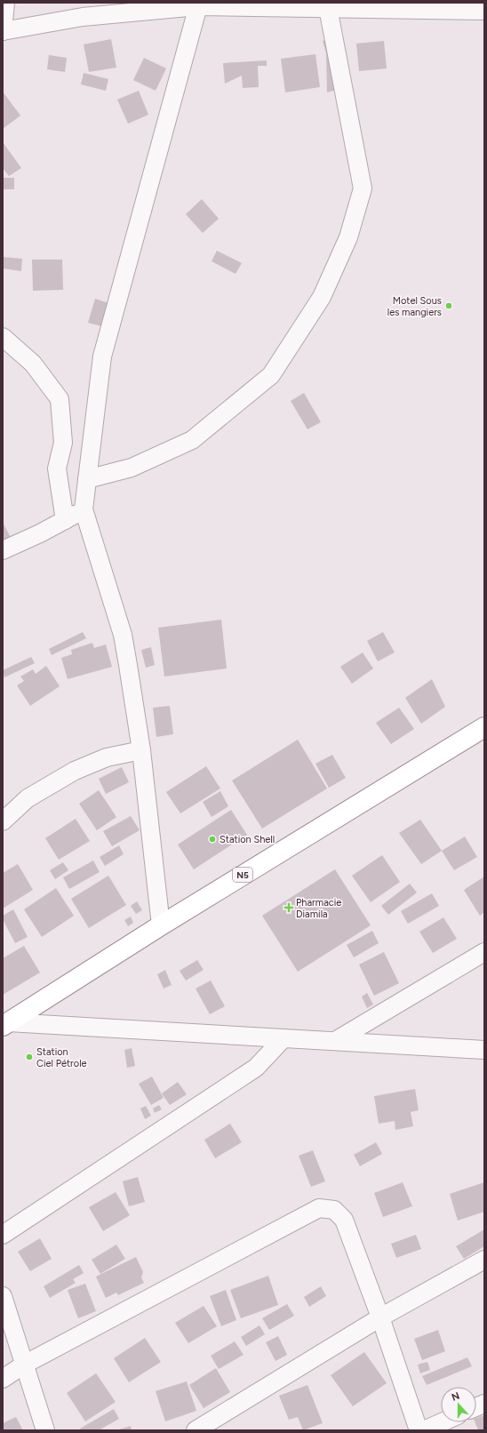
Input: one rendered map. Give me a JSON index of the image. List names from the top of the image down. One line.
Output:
{"streets":{"highway":["N5"]},"places":{"other":["Motel Sous les mangiers","Station Shell","Station Ciel Pétrole"],"health":["Pharmacie Diamila"]},"north":"top"}
